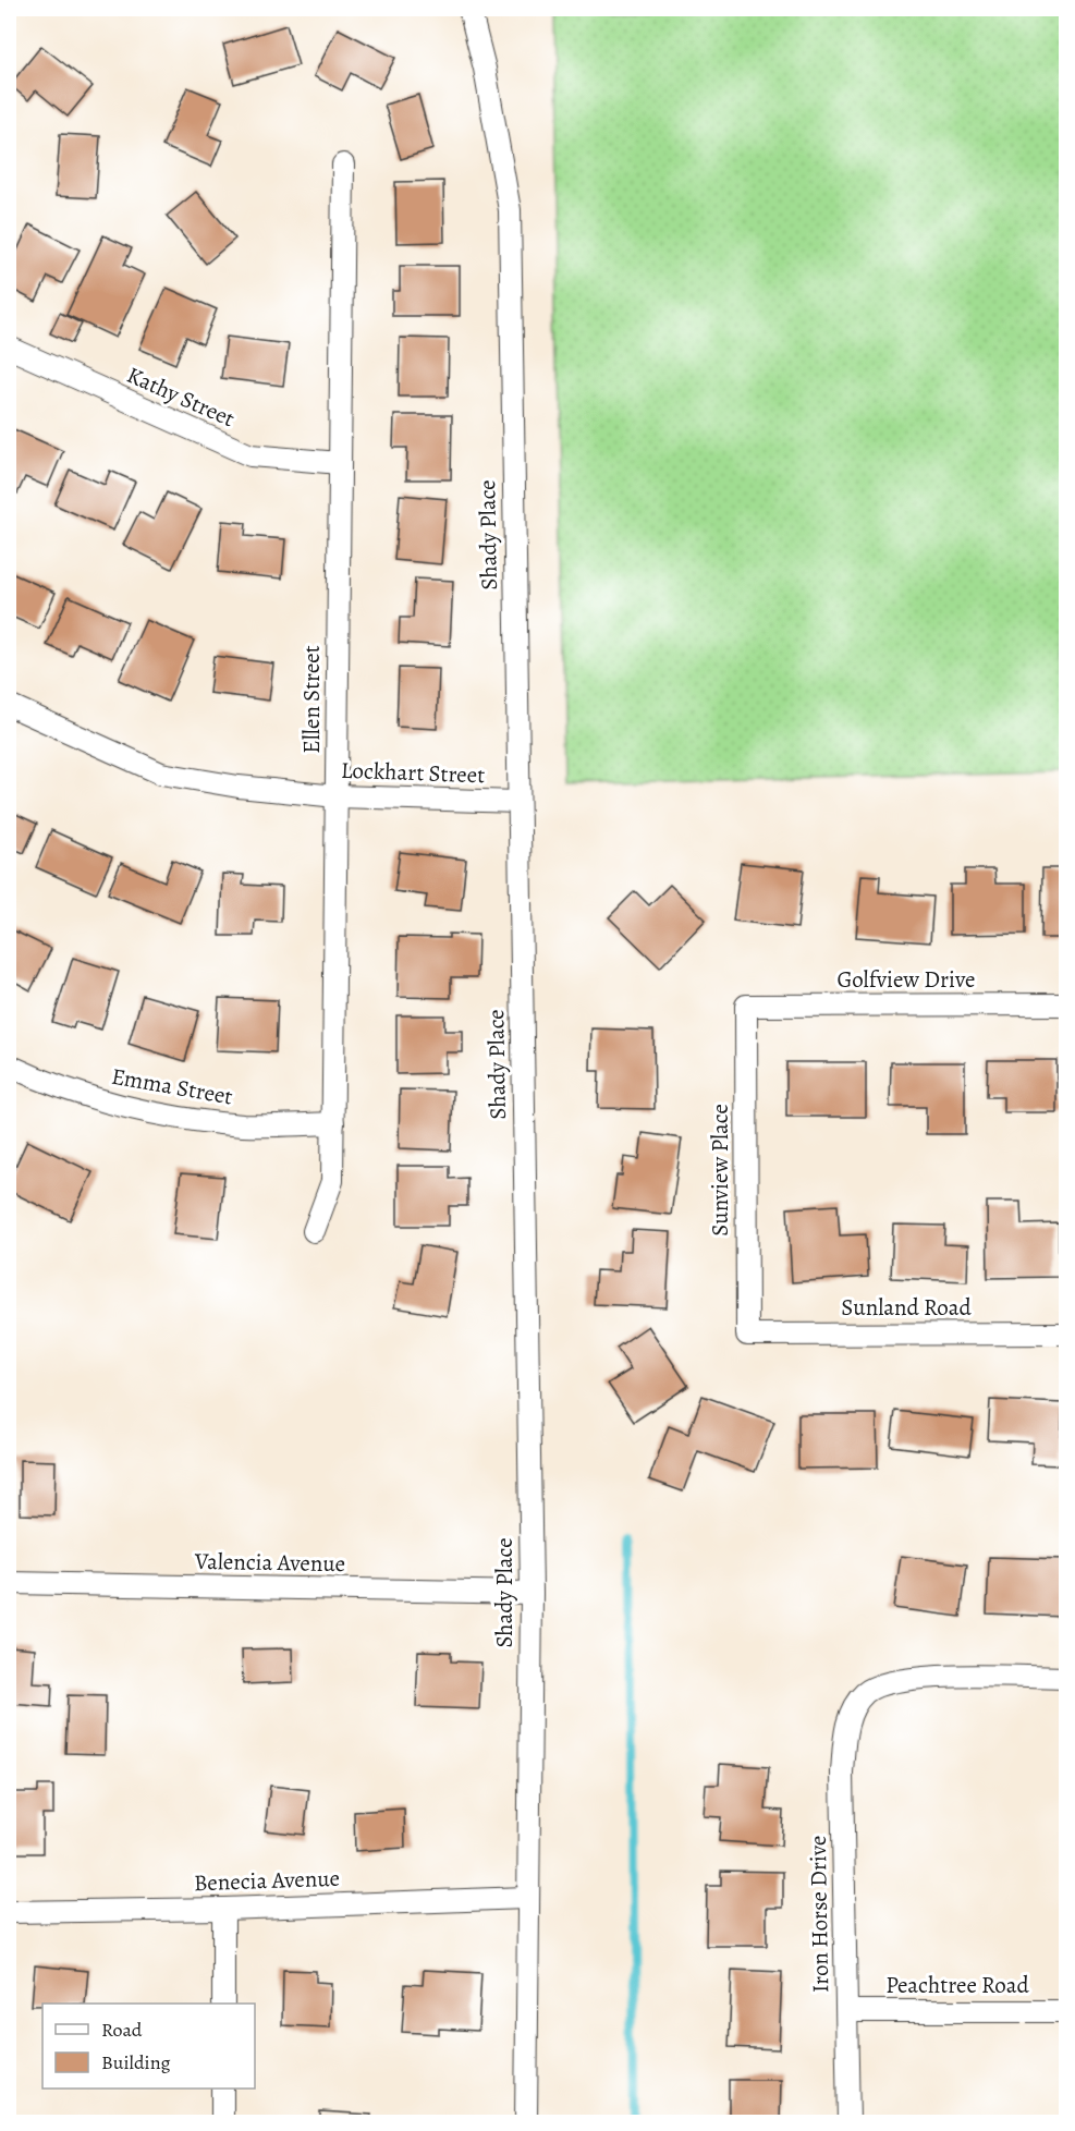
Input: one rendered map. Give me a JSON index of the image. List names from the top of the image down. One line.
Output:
{"streets":{"street":["Kathy Street","Shady Place","Ellen Street","Lockhart Street","Golfview Drive","Emma Street","Sunview Place","Sunland Road","Valencia Avenue","Benecia Avenue","Iron Horse Drive","Peachtree Road"]},"crossings":[["Kathy Street","Ellen Street"],["Shady Place","Lockhart Street"],["Shady Place","Valencia Avenue"],["Shady Place","Benecia Avenue"],["Ellen Street","Lockhart Street"],["Ellen Street","Emma Street"],["Golfview Drive","Sunview Place"],["Sunview Place","Sunland Road"],["Iron Horse Drive","Peachtree Road"]],"legend":["Road","Building"]}
